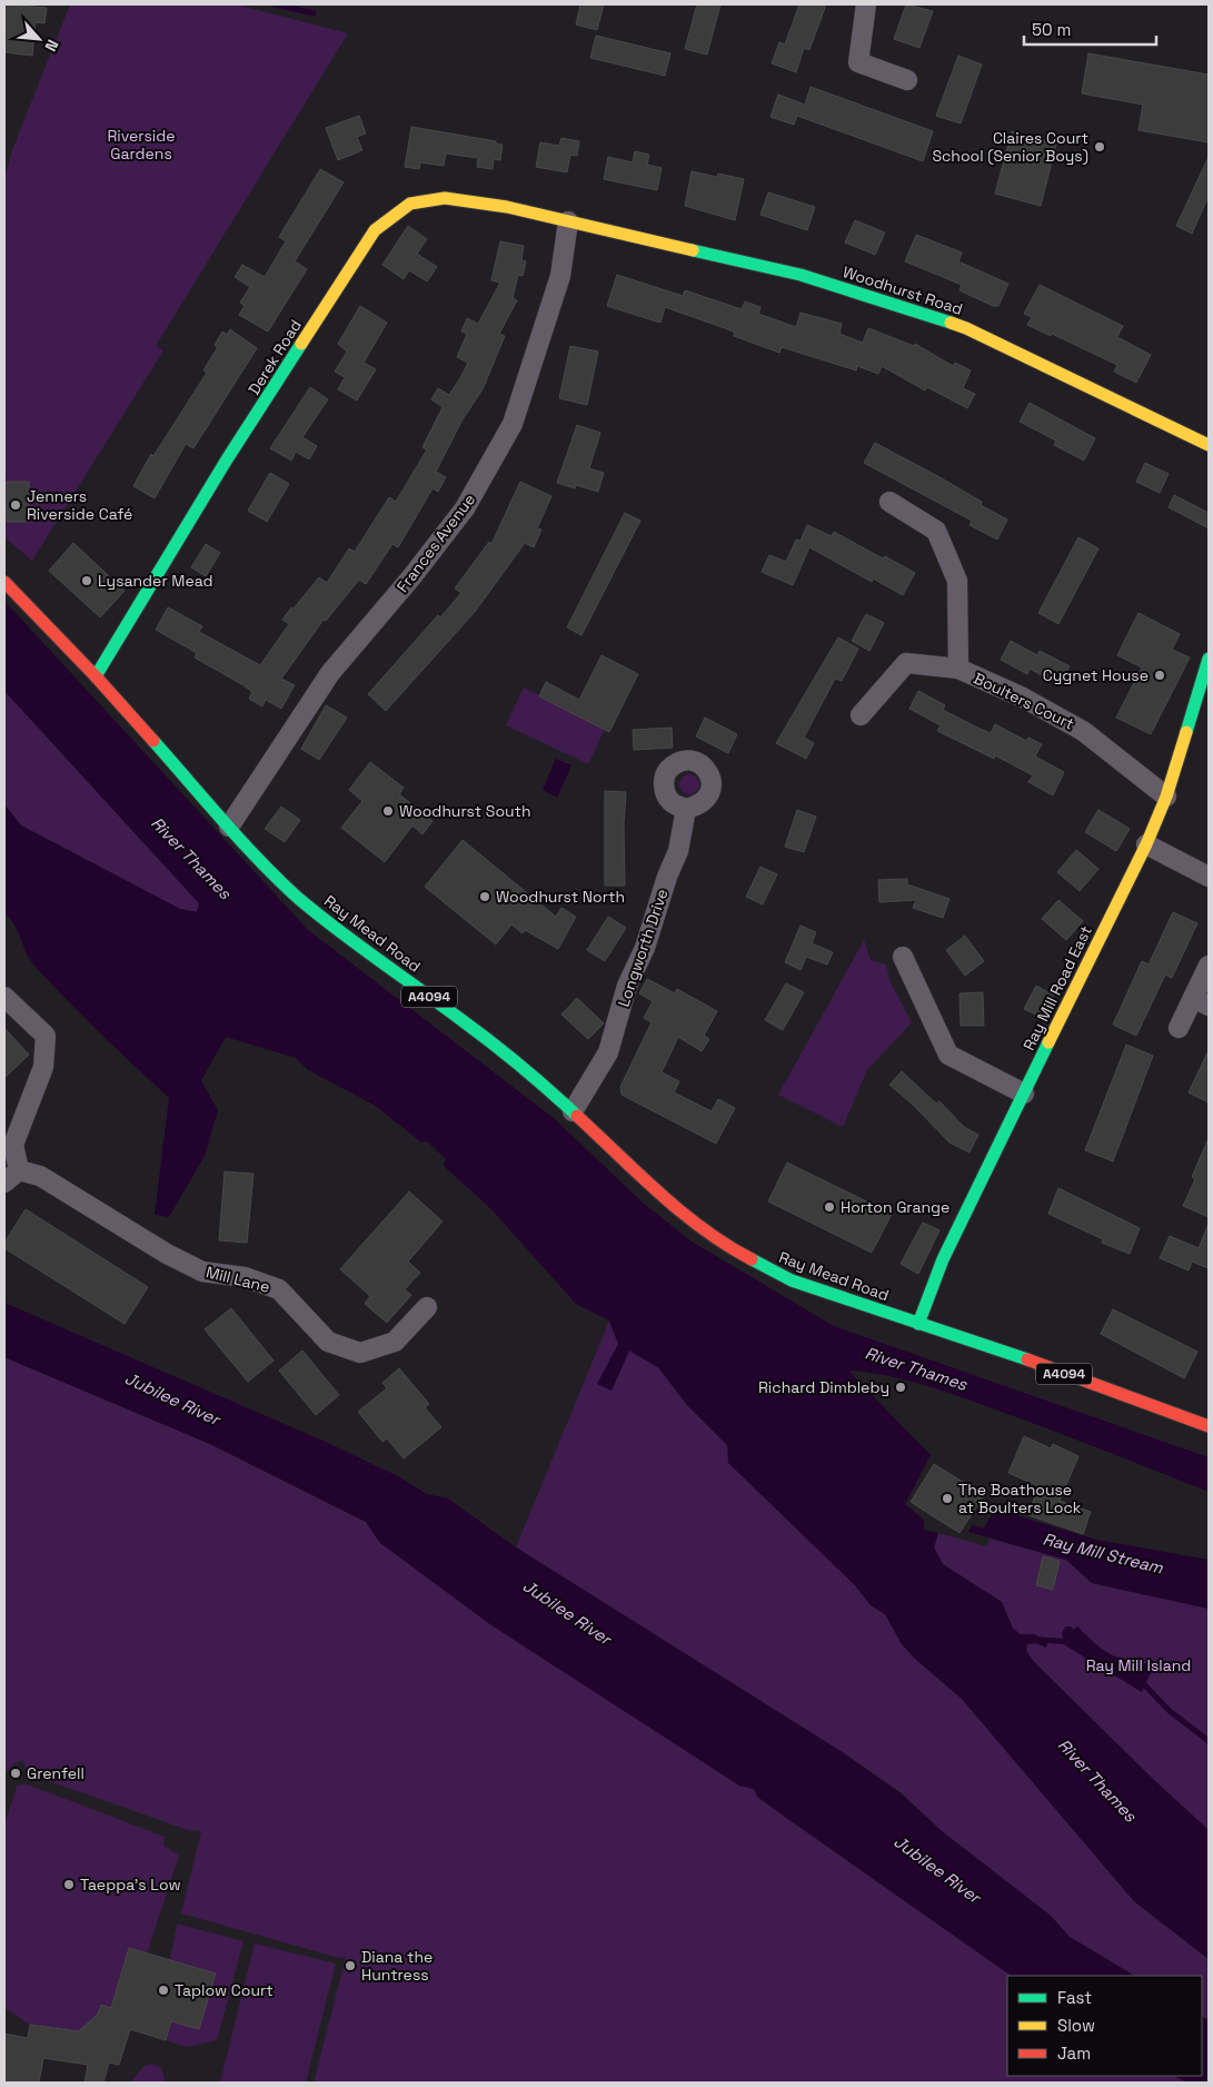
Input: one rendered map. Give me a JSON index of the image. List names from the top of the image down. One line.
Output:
{"streets":{"street":["Woodhurst Road","Derek Road","Frances Avenue","Boulters Court","Ray Mead Road","Longworth Drive","Ray Mill Road East","A4094","Mill Lane"]},"crossings":[["Woodhurst Road","Derek Road"],["Woodhurst Road","Frances Avenue"],["Derek Road","Frances Avenue"],["Derek Road","Ray Mead Road"],["Frances Avenue","Ray Mead Road"],["Boulters Court","Ray Mill Road East"],["Ray Mead Road","Longworth Drive"],["Ray Mead Road","Ray Mill Road East"],["Ray Mead Road","A4094"],["Ray Mill Road East","A4094"]],"water":["River Thames","Jubilee River","Ray Mill Stream"],"parks":["Riverside Gardens","Ray Mill Island"],"places":["Claires Court School (Senior Boys)","Jenners Riverside Café","Lysander Mead","Cygnet House","Woodhurst South","Woodhurst North","Horton Grange","Richard Dimbleby","The Boathouse at Boulters Lock","Grenfell","Taeppa's Low","Diana the Huntress","Taplow Court"],"legend":["Fast","Slow","Jam"],"scale_bar":"50 m","north":"bottom right"}
